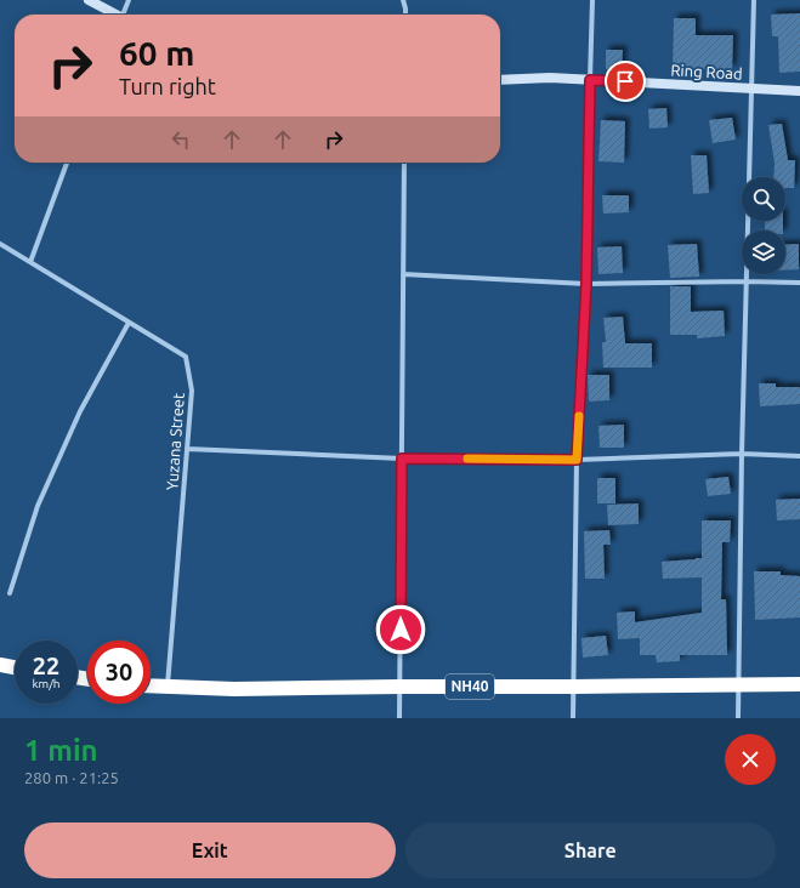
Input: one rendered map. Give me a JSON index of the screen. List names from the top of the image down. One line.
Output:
{"streets":{"highway":["NH40"],"street":["Ring Road","Yuzana Street"]},"crossings":[["Yuzana Street","NH40"]],"page":{"turn":["60 m","Turn right"],"speed":"22 km/h","limit":"30","heading":["1 min","280 m · 21:25"],"buttons":["Exit","Share"]}}
